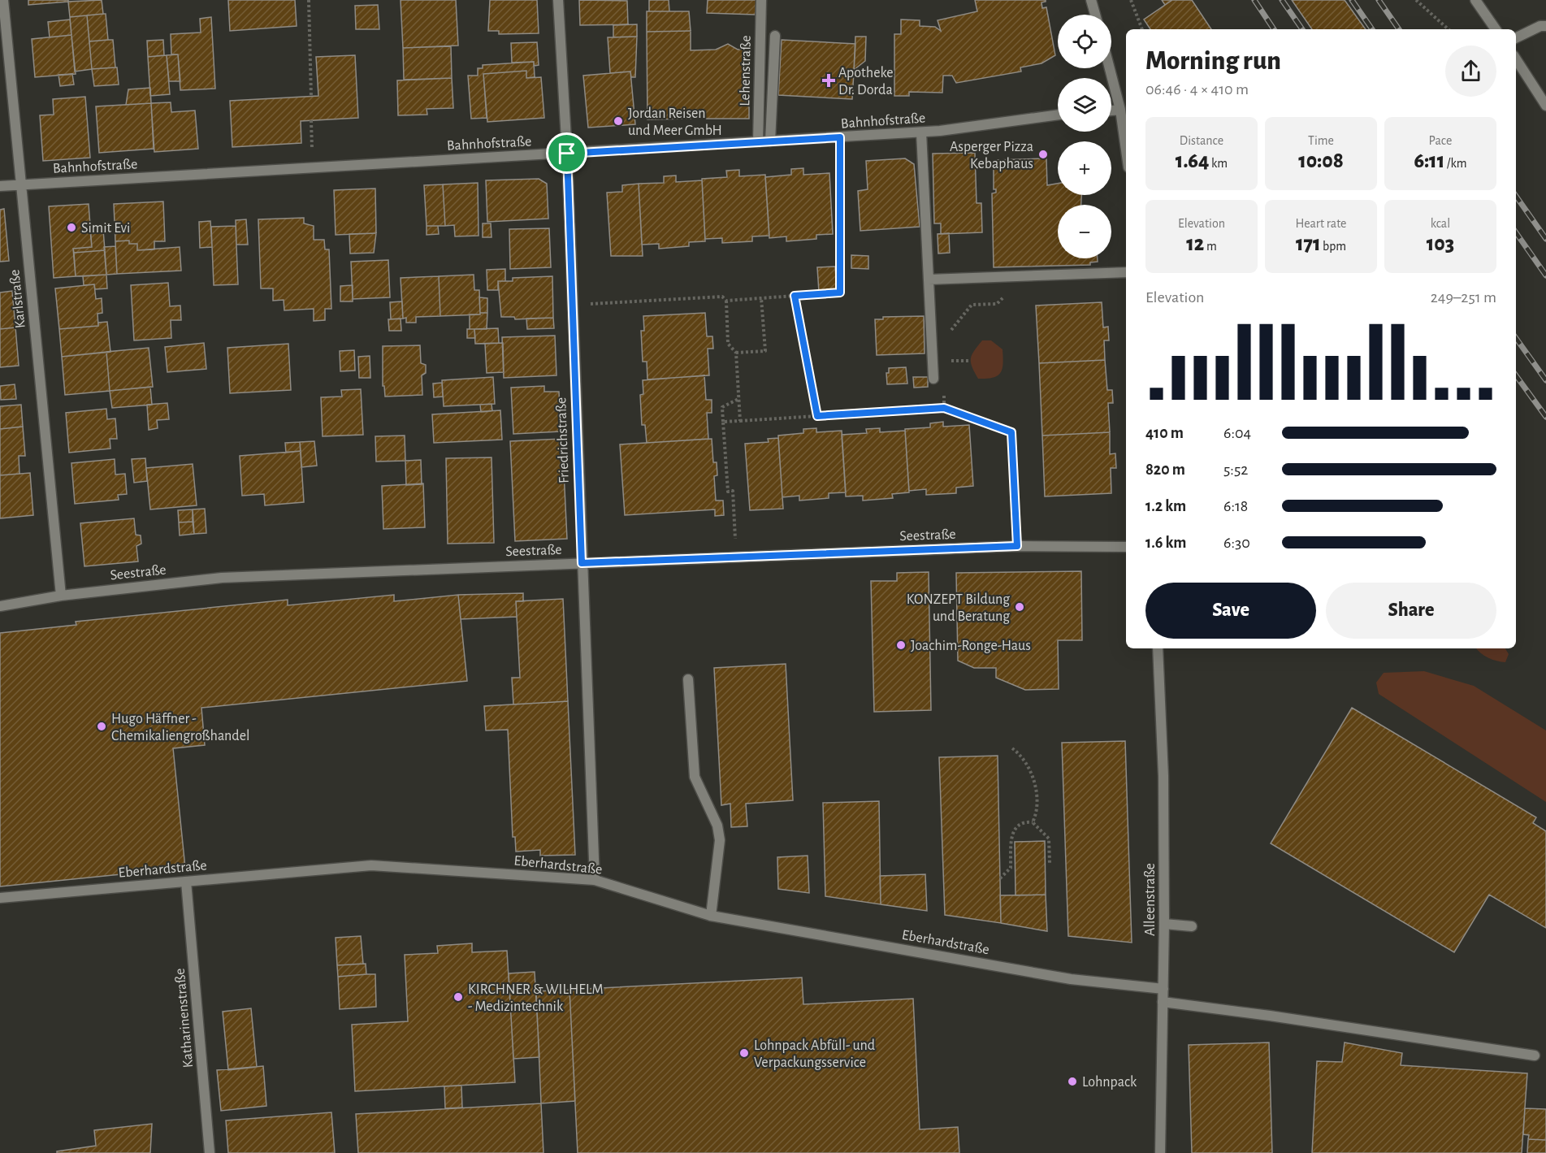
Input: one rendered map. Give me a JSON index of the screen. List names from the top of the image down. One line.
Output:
{"streets":{"street":["Lehenstraße","Bahnhofstraße","Karlstraße","Friedrichstraße","Seestraße","Eberhardstraße","Alleenstraße","Katharinenstraße"]},"crossings":[["Lehenstraße","Bahnhofstraße"],["Bahnhofstraße","Karlstraße"],["Bahnhofstraße","Friedrichstraße"],["Karlstraße","Seestraße"],["Friedrichstraße","Seestraße"],["Friedrichstraße","Eberhardstraße"],["Eberhardstraße","Alleenstraße"],["Eberhardstraße","Katharinenstraße"]],"places":{"health":["Apotheke Dr. Dorda"],"other":["Jordan Reisen und Meer GmbH","Asperger Pizza Kebaphaus","Simit Evi","KONZEPT Bildung und Beratung","Joachim-Ronge-Haus","Hugo Häffner - Chemikaliengroßhandel","KIRCHNER & WILHELM - Medizintechnik","Lohnpack Abfüll- und Verpackungsservice","Lohnpack"]},"page":{"map_buttons":["+","−"],"heading":["Morning run","06:46 · 4 × 410 m"],"stats":[["Distance","1.64 km"],["Time","10:08"],["Pace","6:11 /km"],["Elevation","12 m"],["Heart rate","171 bpm"],["kcal","103"]],"chart":["Elevation","249–251 m"],"list":[{"name":"410 m","note":"6:04"},{"name":"820 m","note":"5:52"},{"name":"1.2 km","note":"6:18"},{"name":"1.6 km","note":"6:30"}],"buttons":["Save","Share"]}}
